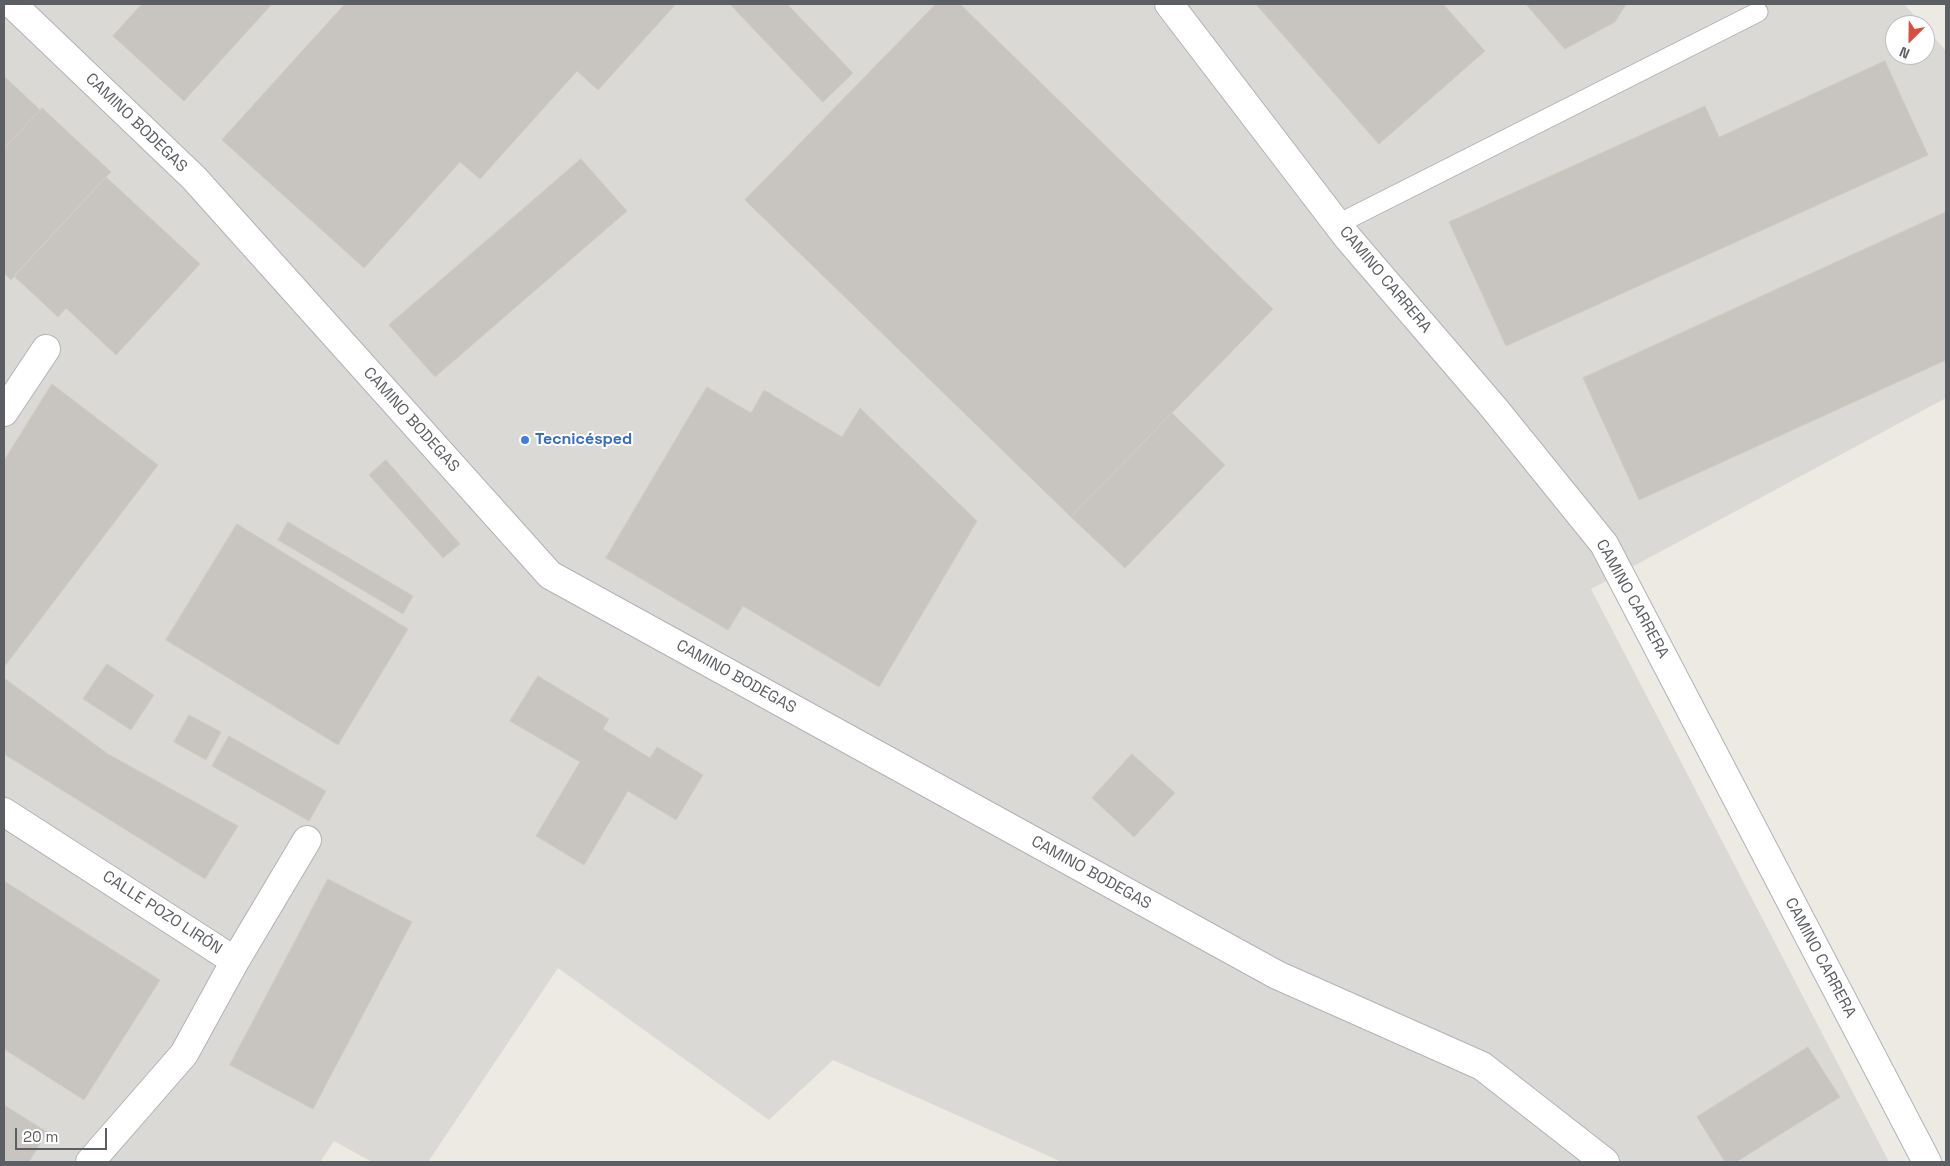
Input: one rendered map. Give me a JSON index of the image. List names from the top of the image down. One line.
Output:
{"streets":{"street":["CAMINO BODEGAS","CAMINO CARRERA","CALLE POZO LIRÓN"]},"places":["Tecnicésped"],"scale_bar":"20 m","north":"bottom left"}
